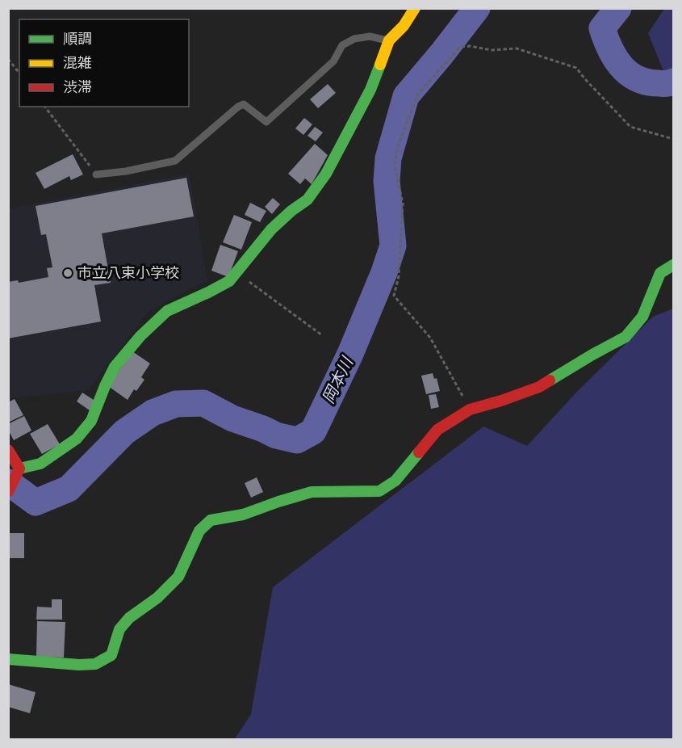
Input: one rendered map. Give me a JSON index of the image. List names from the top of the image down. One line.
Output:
{"water":["岡本川"],"places":["市立八束小学校"],"legend":["順調","混雑","渋滞"]}
